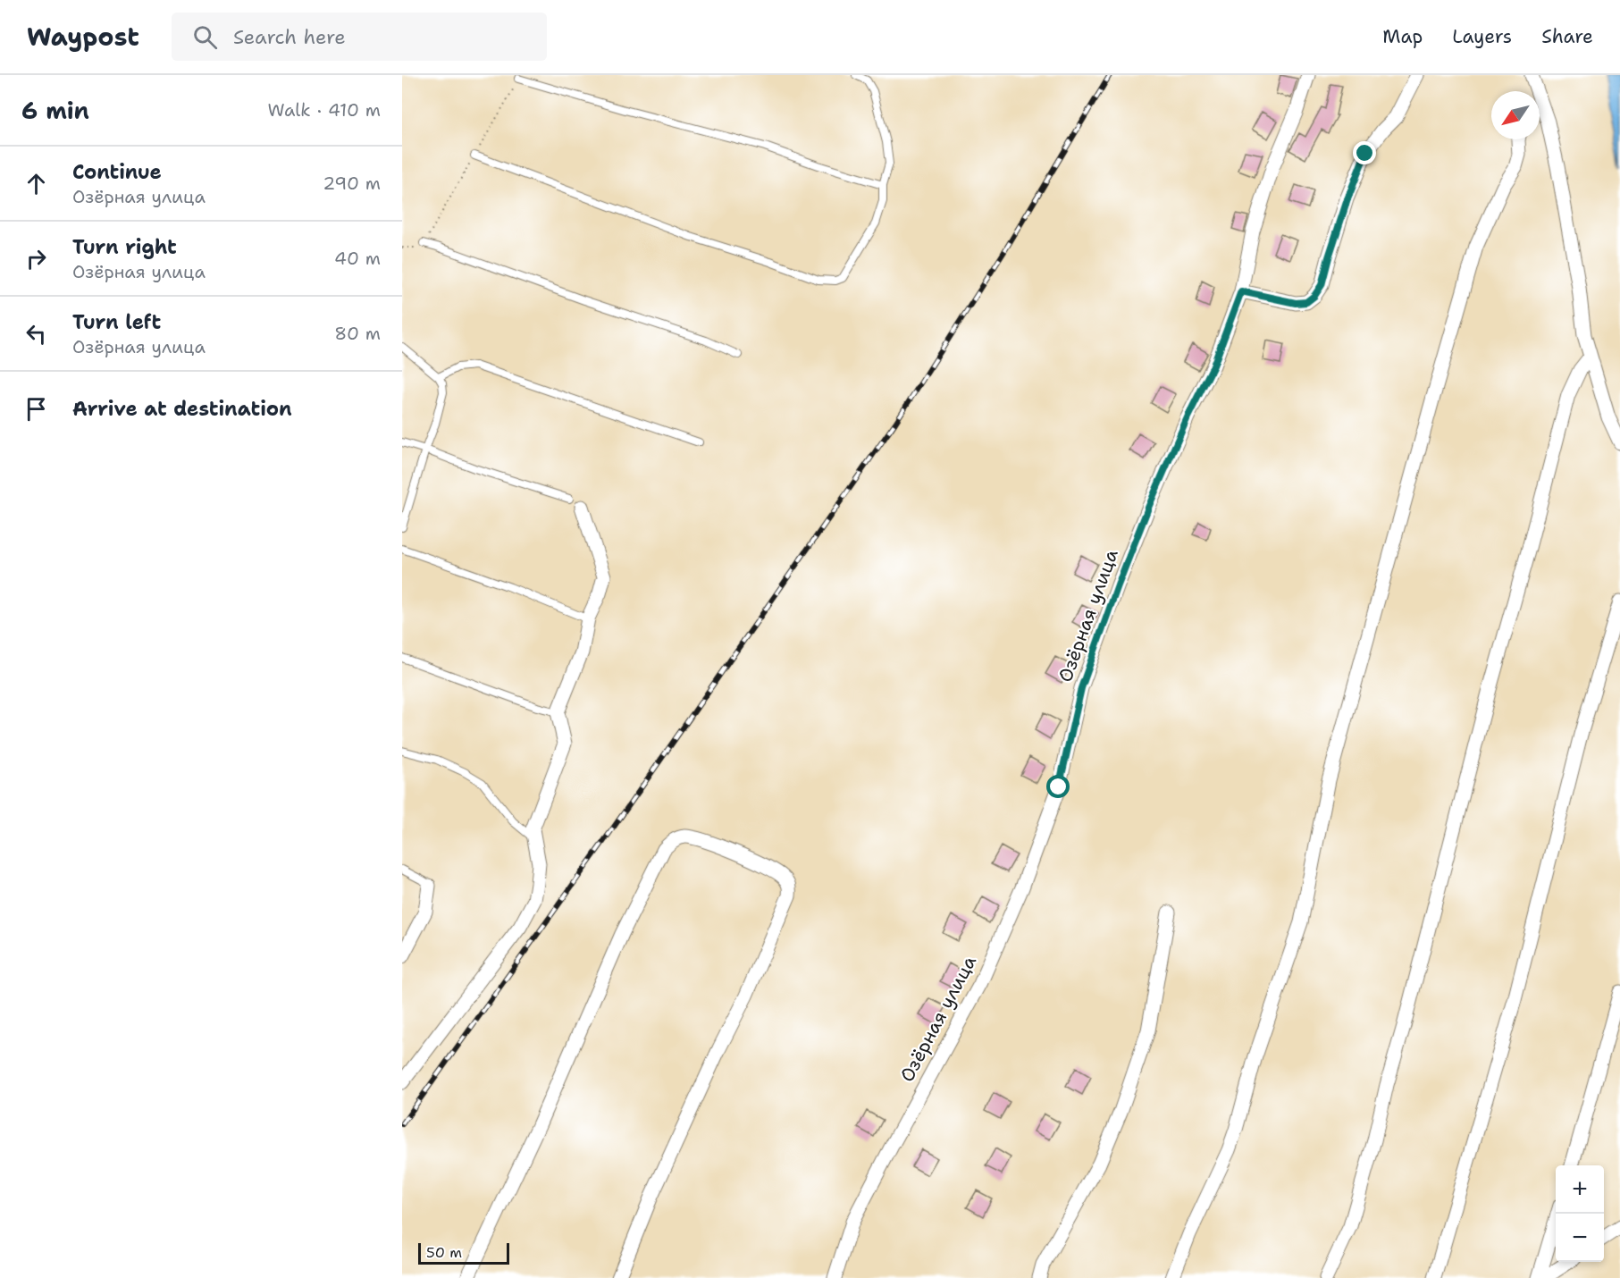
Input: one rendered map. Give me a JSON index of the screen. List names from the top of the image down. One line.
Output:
{"streets":{"street":["Озёрная улица"]},"scale_bar":"50 m","north":"bottom left","page":{"header":"Waypost","search":"Search here","nav":["Map","Layers","Share"],"heading":["6 min","Walk · 410 m"],"list":[["Continue","Озёрная улица","290 m"],["Turn right","Озёрная улица","40 m"],["Turn left","Озёрная улица","80 m"],"Arrive at destination"],"map_buttons":["+","−"],"scale":"50 m"}}
